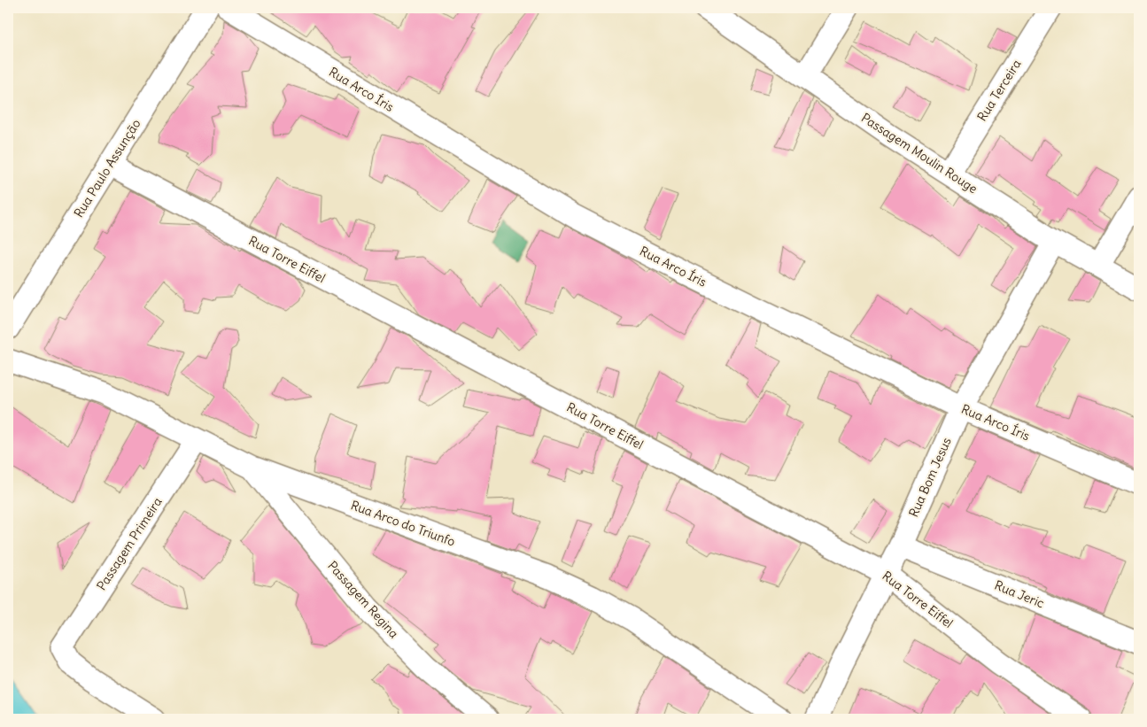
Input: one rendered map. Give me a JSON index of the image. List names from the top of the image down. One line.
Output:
{"streets":{"street":["Rua Arco Íris","Rua Terceira","Passagem Moulin Rouge","Rua Paulo Assunção","Rua Torre Eiffel","Rua Bom Jesus","Rua Arco do Triunfo","Passagem Primeira","Rua Jeric","Passagem Regina"]},"crossings":[["Rua Arco Íris","Rua Bom Jesus"],["Rua Terceira","Passagem Moulin Rouge"],["Passagem Moulin Rouge","Rua Bom Jesus"],["Rua Paulo Assunção","Rua Torre Eiffel"],["Rua Torre Eiffel","Rua Bom Jesus"],["Rua Bom Jesus","Rua Jeric"],["Rua Arco do Triunfo","Passagem Primeira"],["Rua Arco do Triunfo","Passagem Regina"]]}
